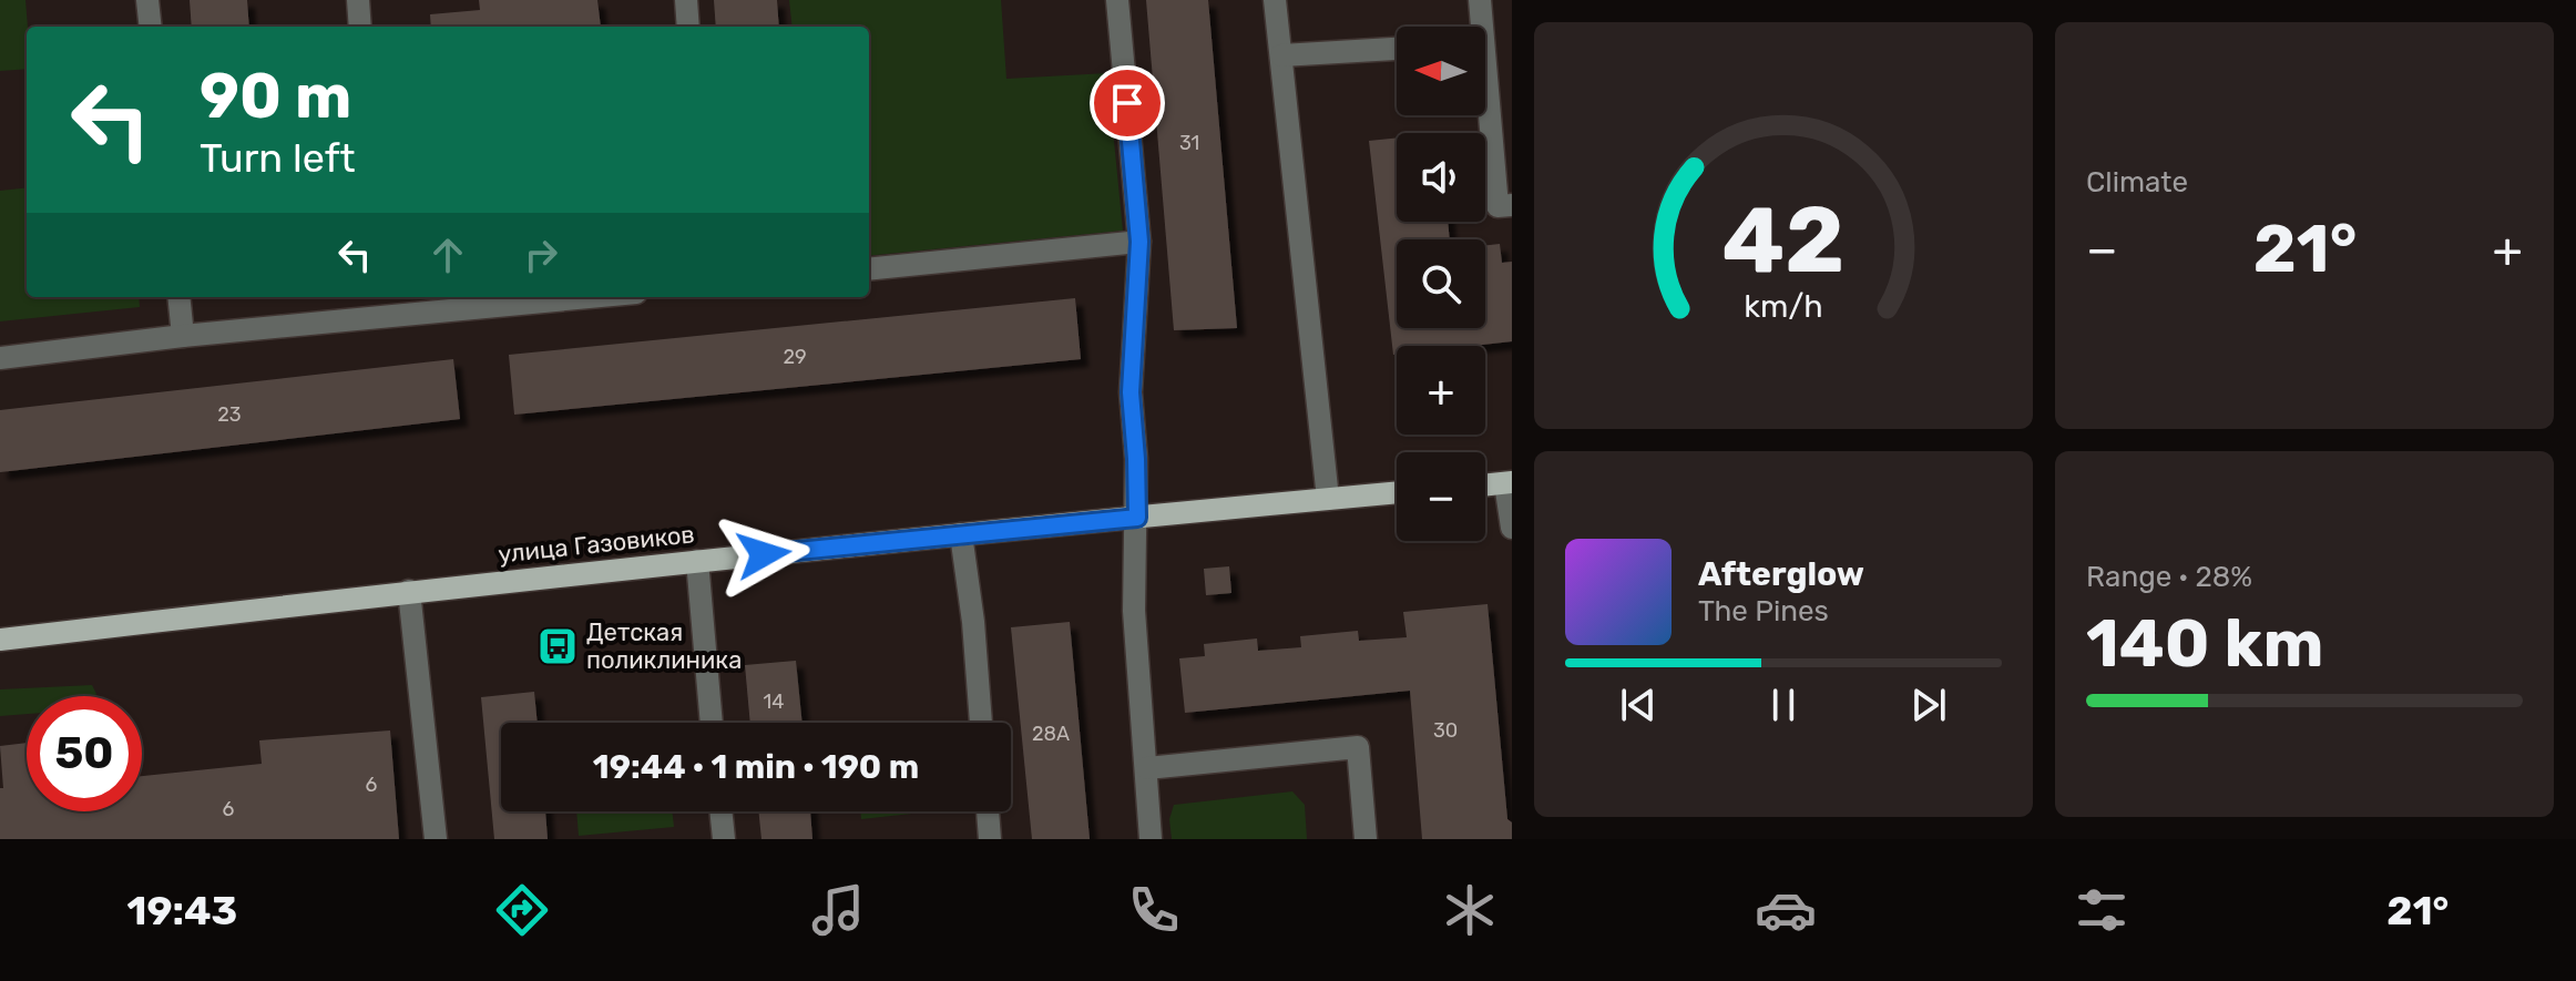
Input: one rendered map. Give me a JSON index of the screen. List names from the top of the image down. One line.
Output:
{"streets":{"main road":["улица Газовиков"]},"places":{"bus stop":["Детская поликлиника"]},"house_numbers":["31","29","23","14","30","28А","6","6"],"north":"left","page":{"tile":["Climate",["Range · 28%","140 km"]],"map_buttons":["+","−"],"turn":["90 m","Turn left"],"heat":["−","21°","+"],"song":["Afterglow","The Pines"],"limit":"50","trip":"19:44 · 1 min · 190 m","tabs":["19:43","21°"],"gauge":["42","km/h"]}}
